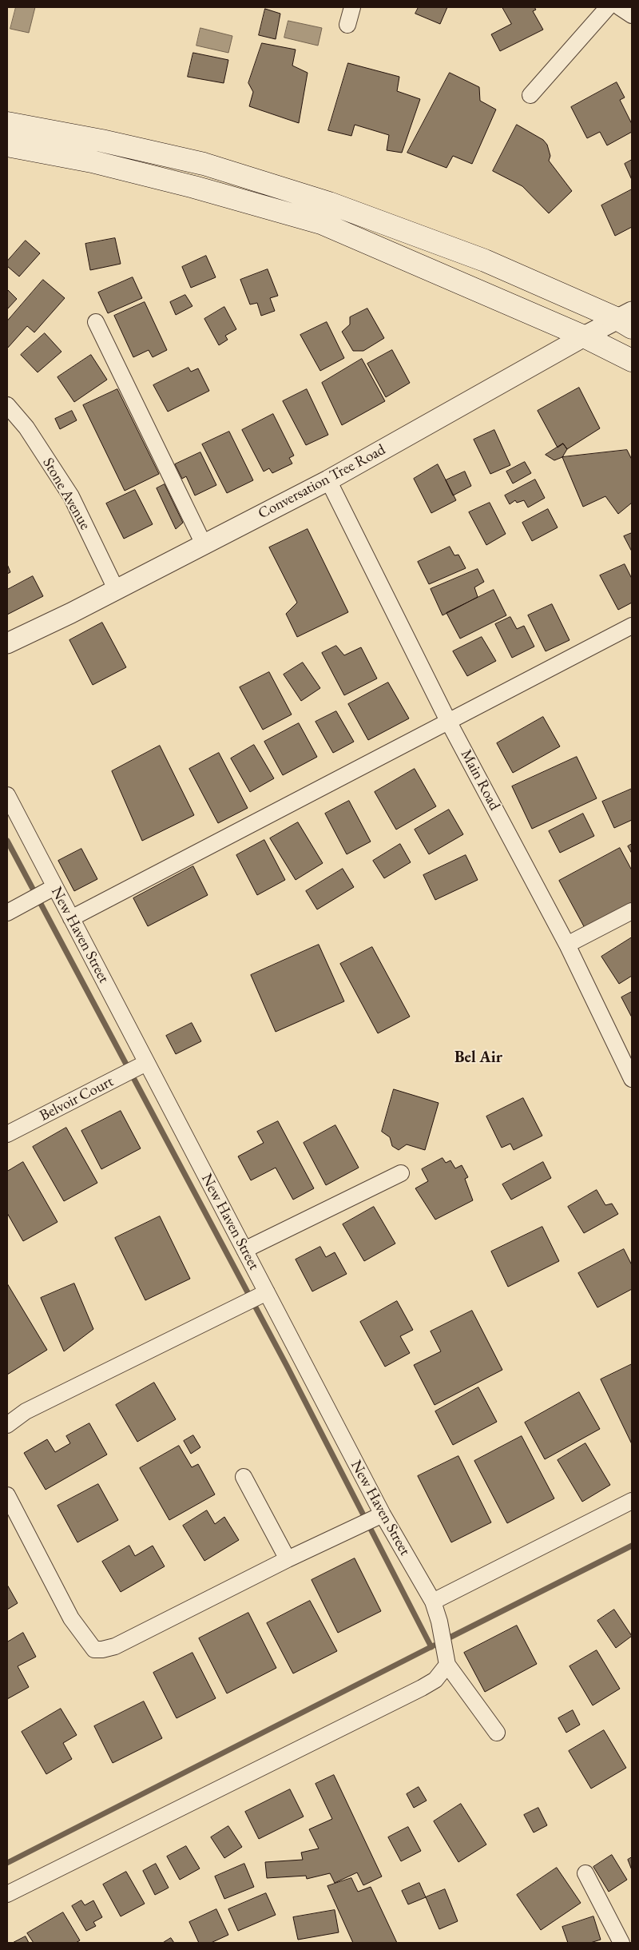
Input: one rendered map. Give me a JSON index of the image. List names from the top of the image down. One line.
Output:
{"streets":{"street":["Conversation Tree Road","Stone Avenue","Main Road","New Haven Street","Belvoir Court"]},"crossings":[["Conversation Tree Road","Stone Avenue"],["Conversation Tree Road","Main Road"],["New Haven Street","Belvoir Court"]],"districts":["Bel Air"]}
